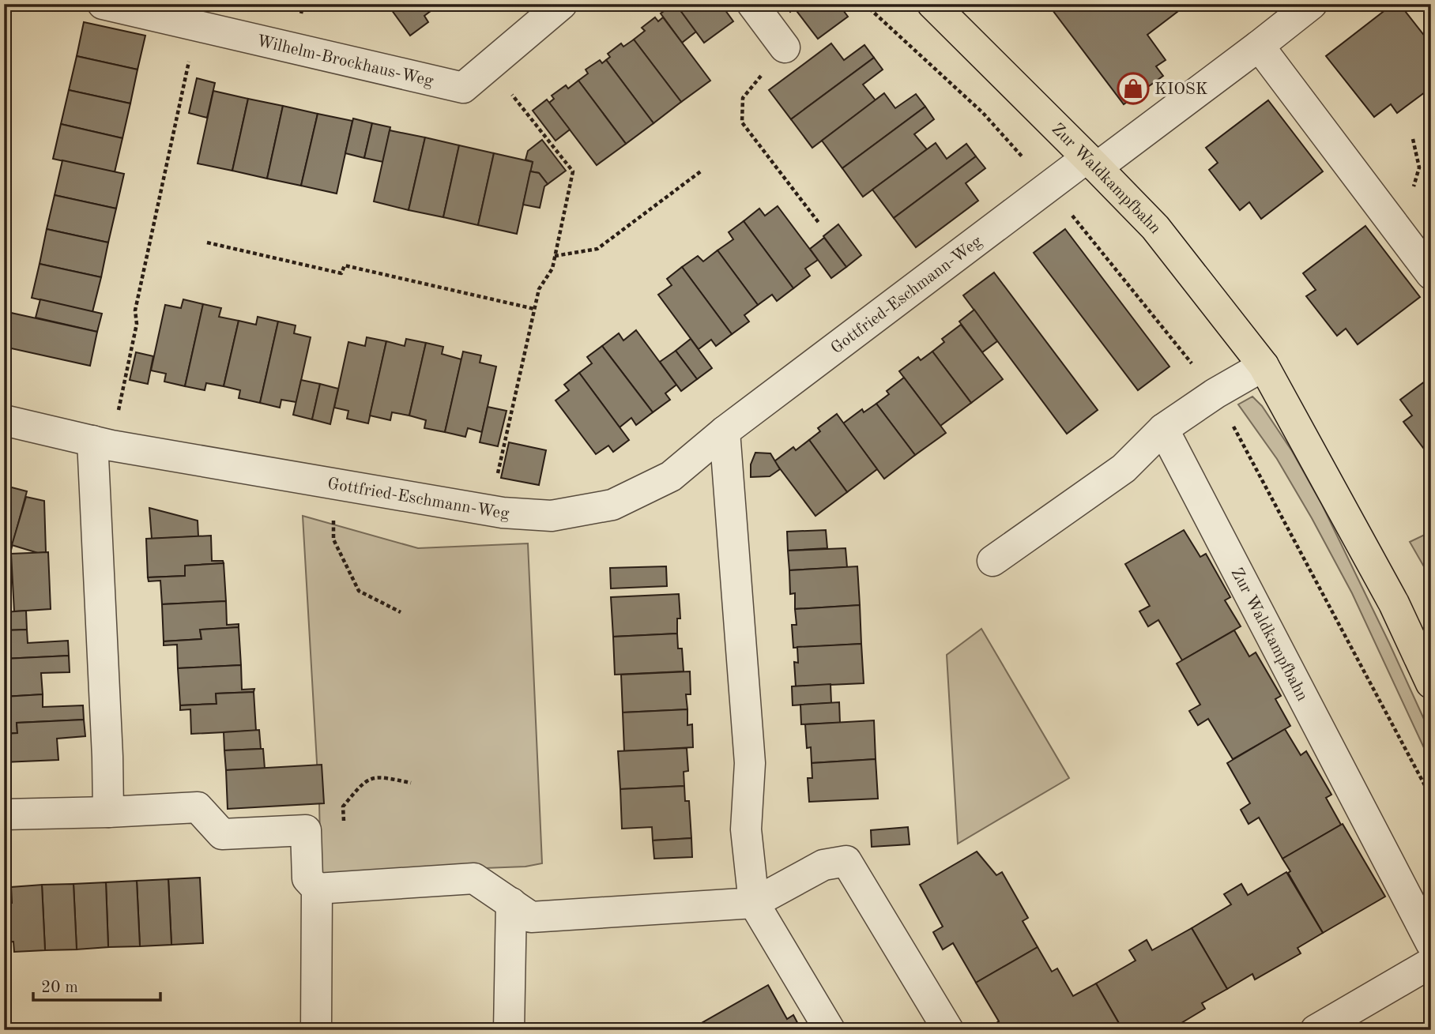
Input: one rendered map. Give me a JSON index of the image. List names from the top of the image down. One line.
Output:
{"streets":{"main road":["Zur Waldkampfbahn"],"street":["Wilhelm-Brockhaus-Weg","Gottfried-Eschmann-Weg"]},"crossings":[["Zur Waldkampfbahn","Gottfried-Eschmann-Weg"]],"places":{"shop":["KIOSK"]},"scale_bar":"20 m"}
